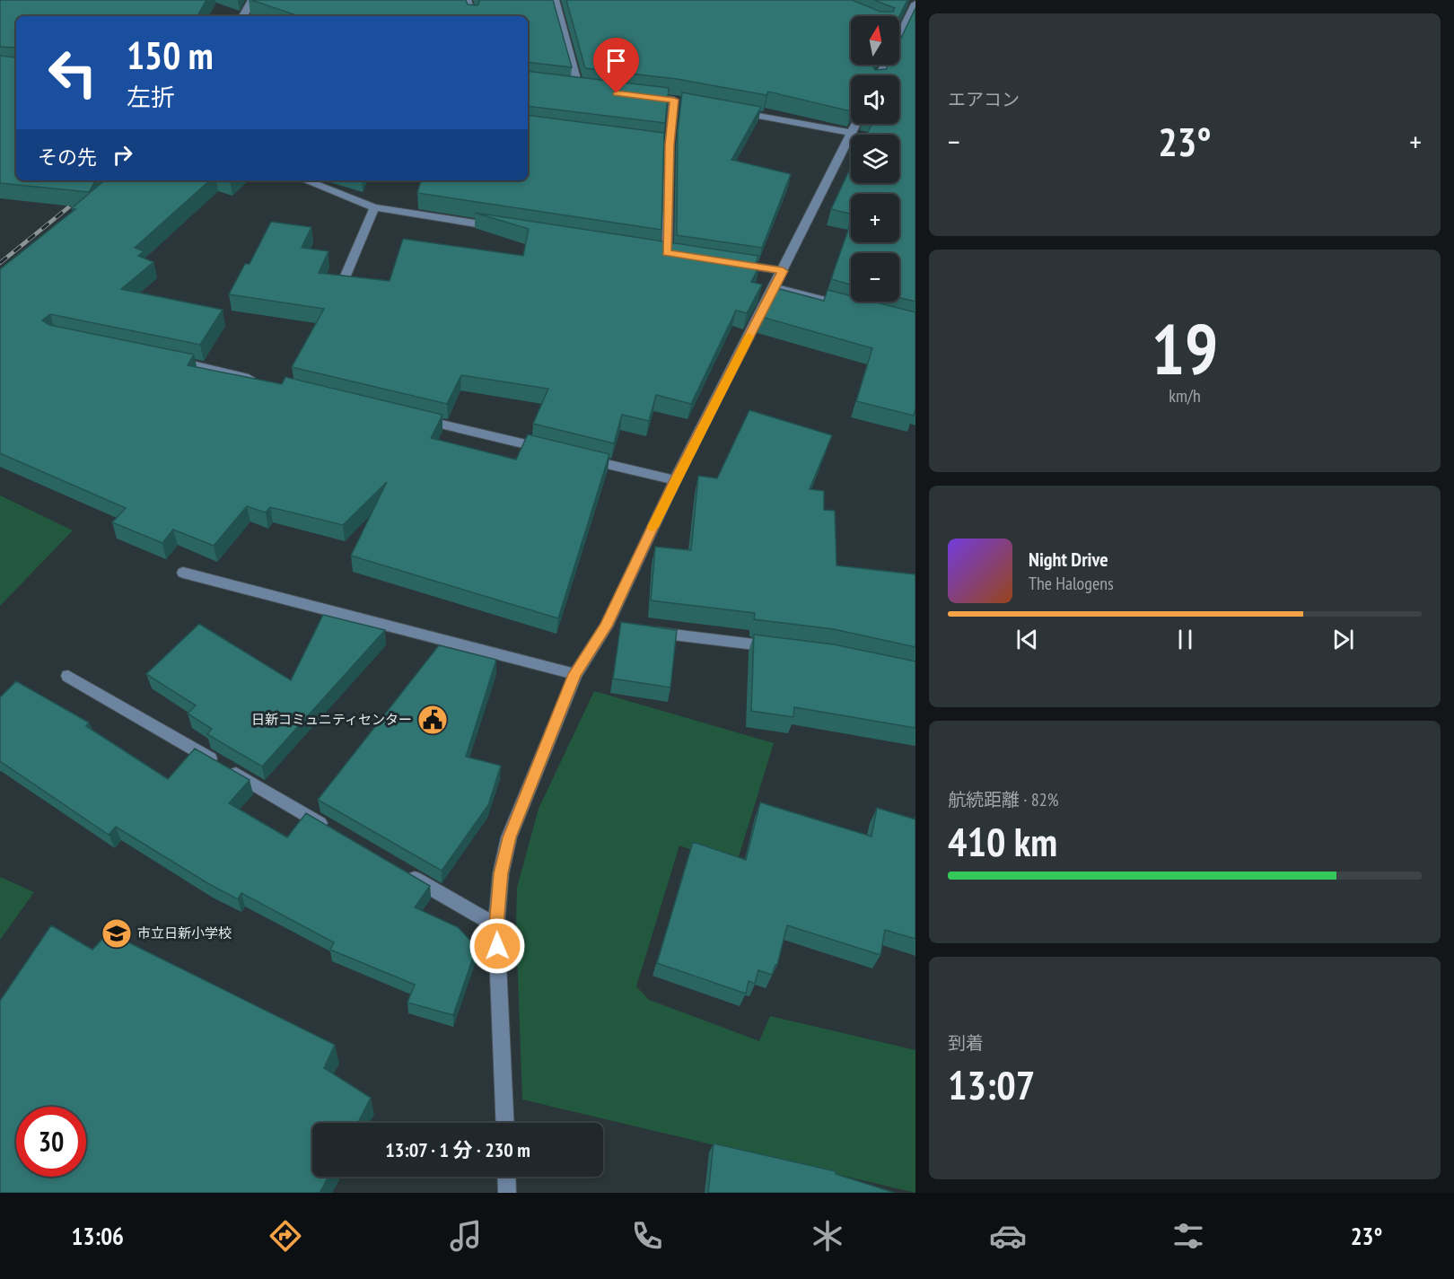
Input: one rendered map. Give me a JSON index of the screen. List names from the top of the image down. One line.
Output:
{"places":{"public building":["日新コミュニティセンター"],"school or university":["市立日新小学校"]},"north":"top","page":{"tile":["エアコン",["19","km/h"],["航続距離 · 82%","410 km"],["到着","13:07"]],"map_buttons":["+","−"],"turn":["150 m","左折"],"heat":["−","23°","+"],"then":"その先","song":["Night Drive","The Halogens"],"limit":"30","trip":"13:07 · 1 分 · 230 m","tabs":["13:06","23°"]}}
